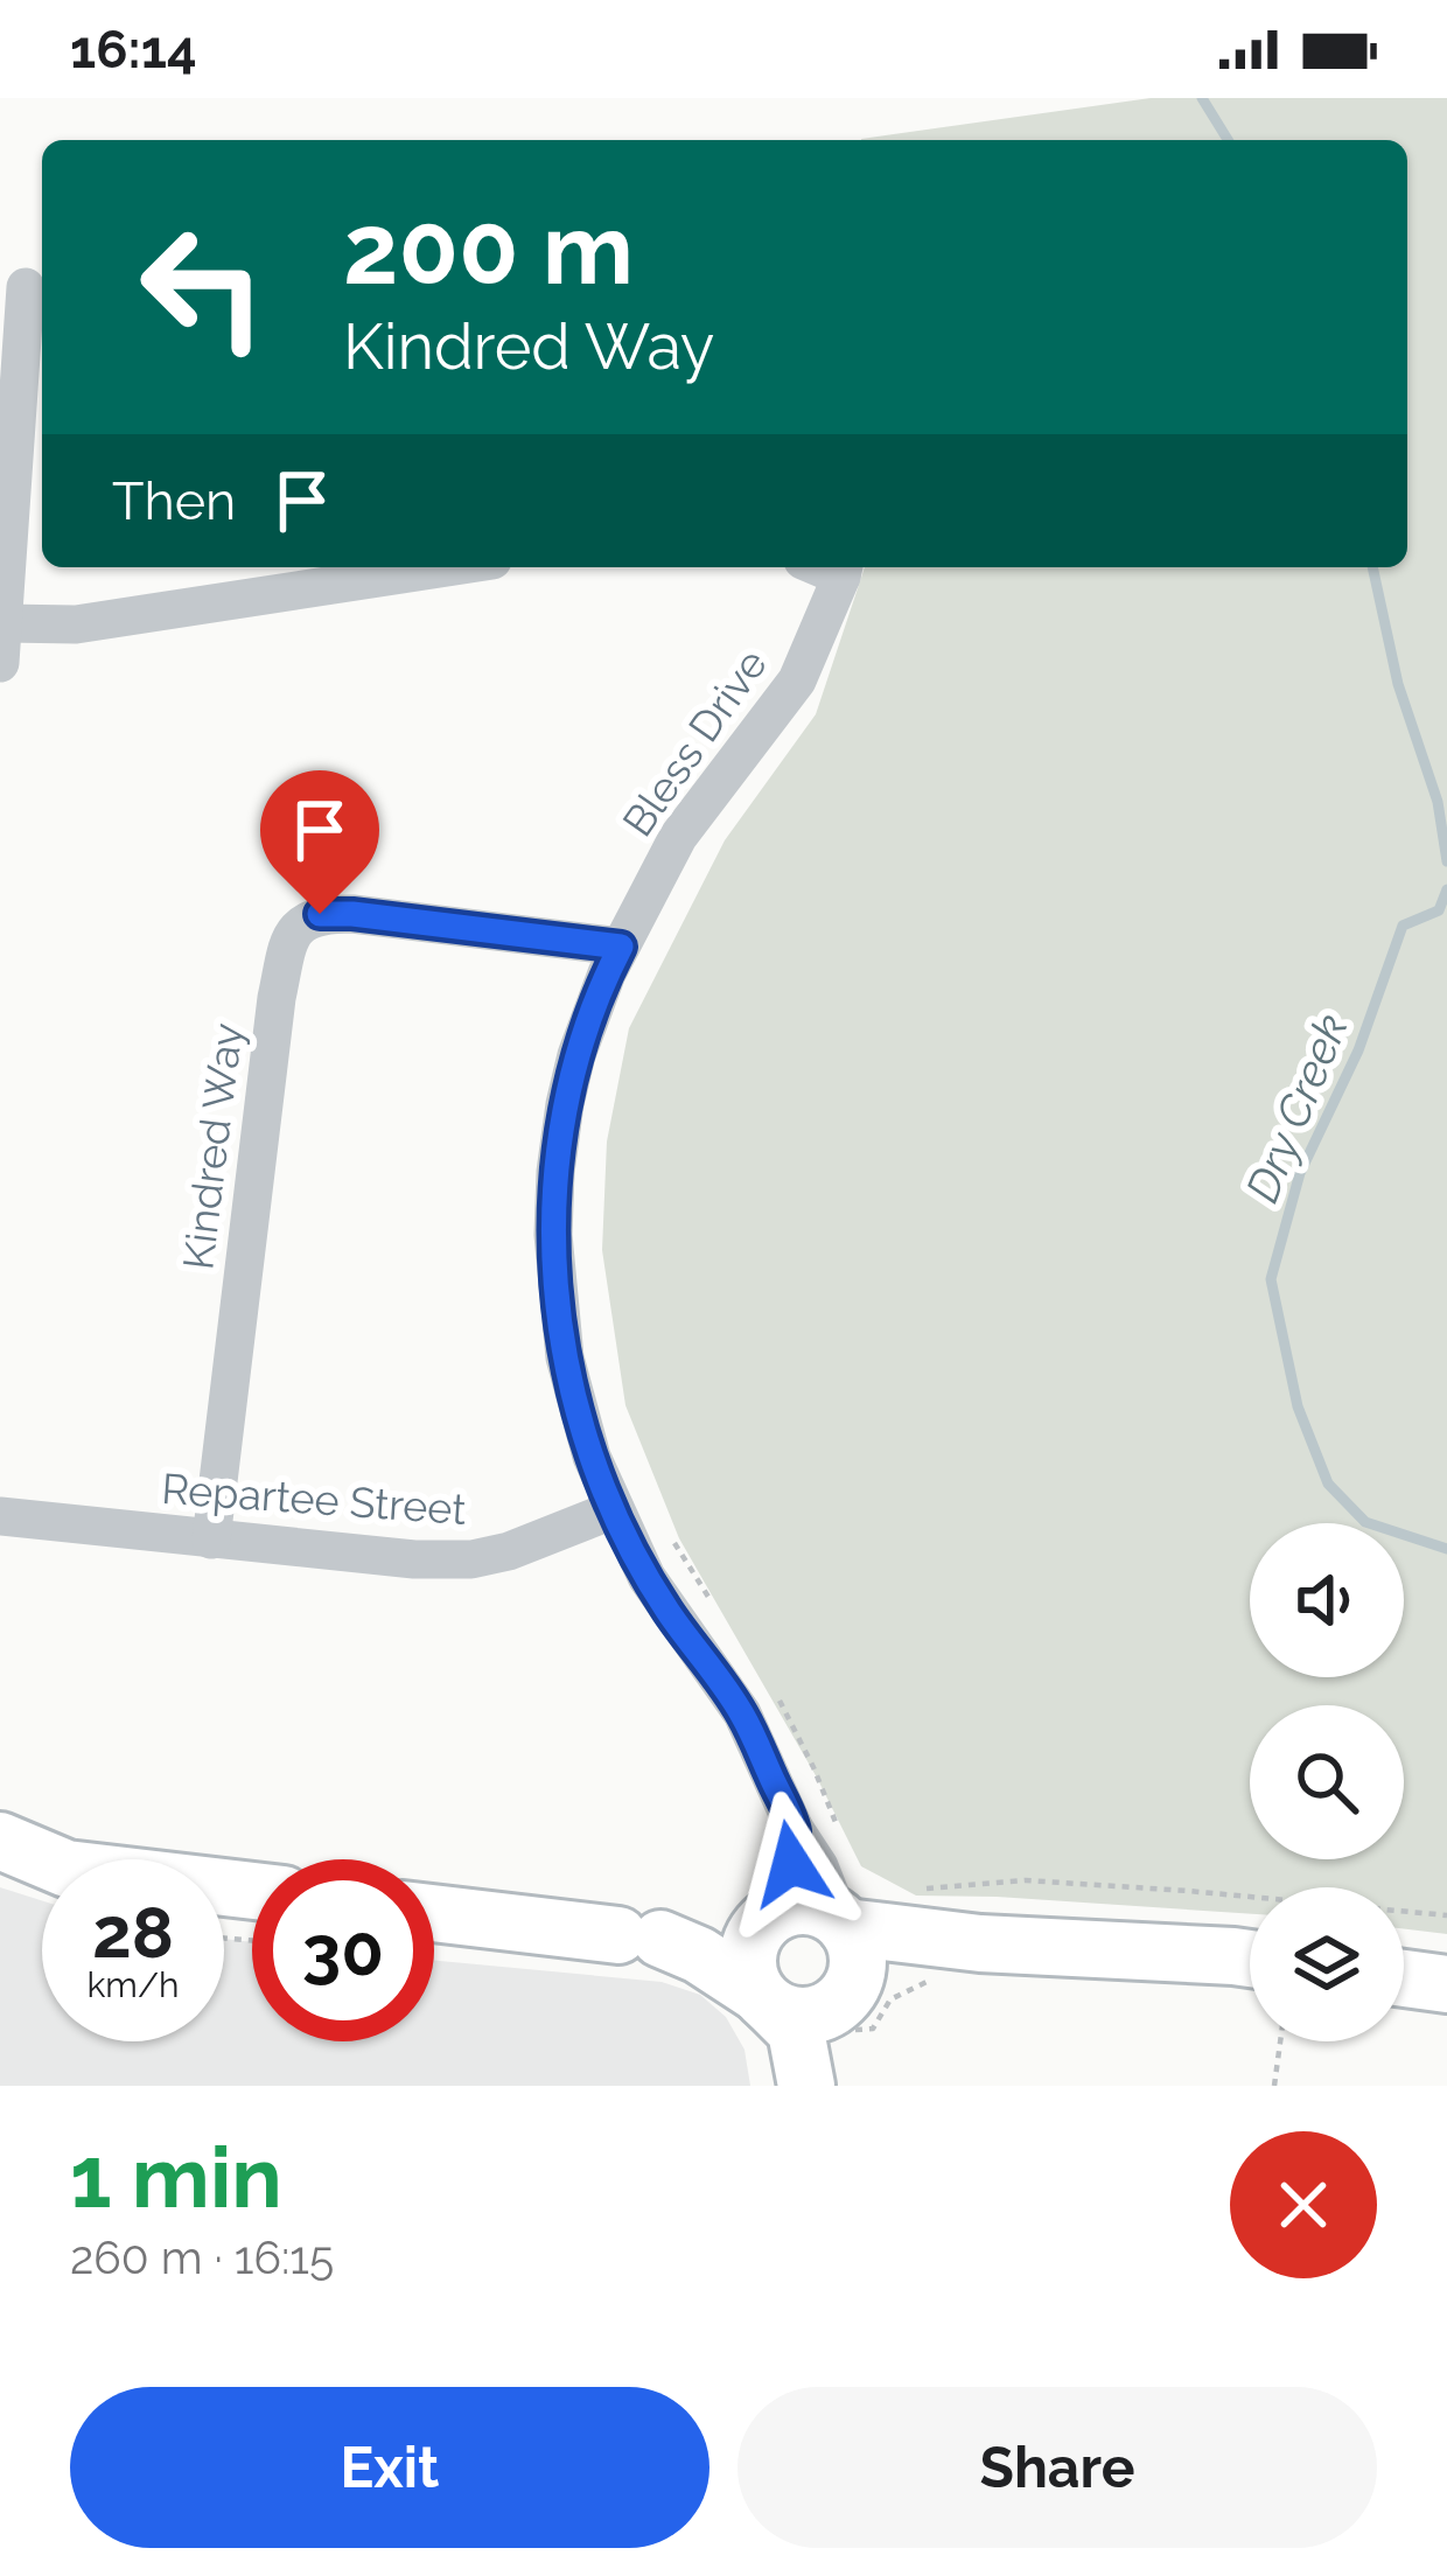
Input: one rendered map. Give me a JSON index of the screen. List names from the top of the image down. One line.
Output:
{"streets":{"street":["Bless Drive","Kindred Way","Repartee Street"]},"crossings":[["Bless Drive","Kindred Way"],["Bless Drive","Repartee Street"],["Kindred Way","Repartee Street"]],"water":["Dry Creek"],"page":{"status":"16:14","turn":["200 m","Kindred Way"],"then":"Then","speed":"28 km/h","limit":"30","heading":["1 min","260 m · 16:15"],"buttons":["Exit","Share"]}}
